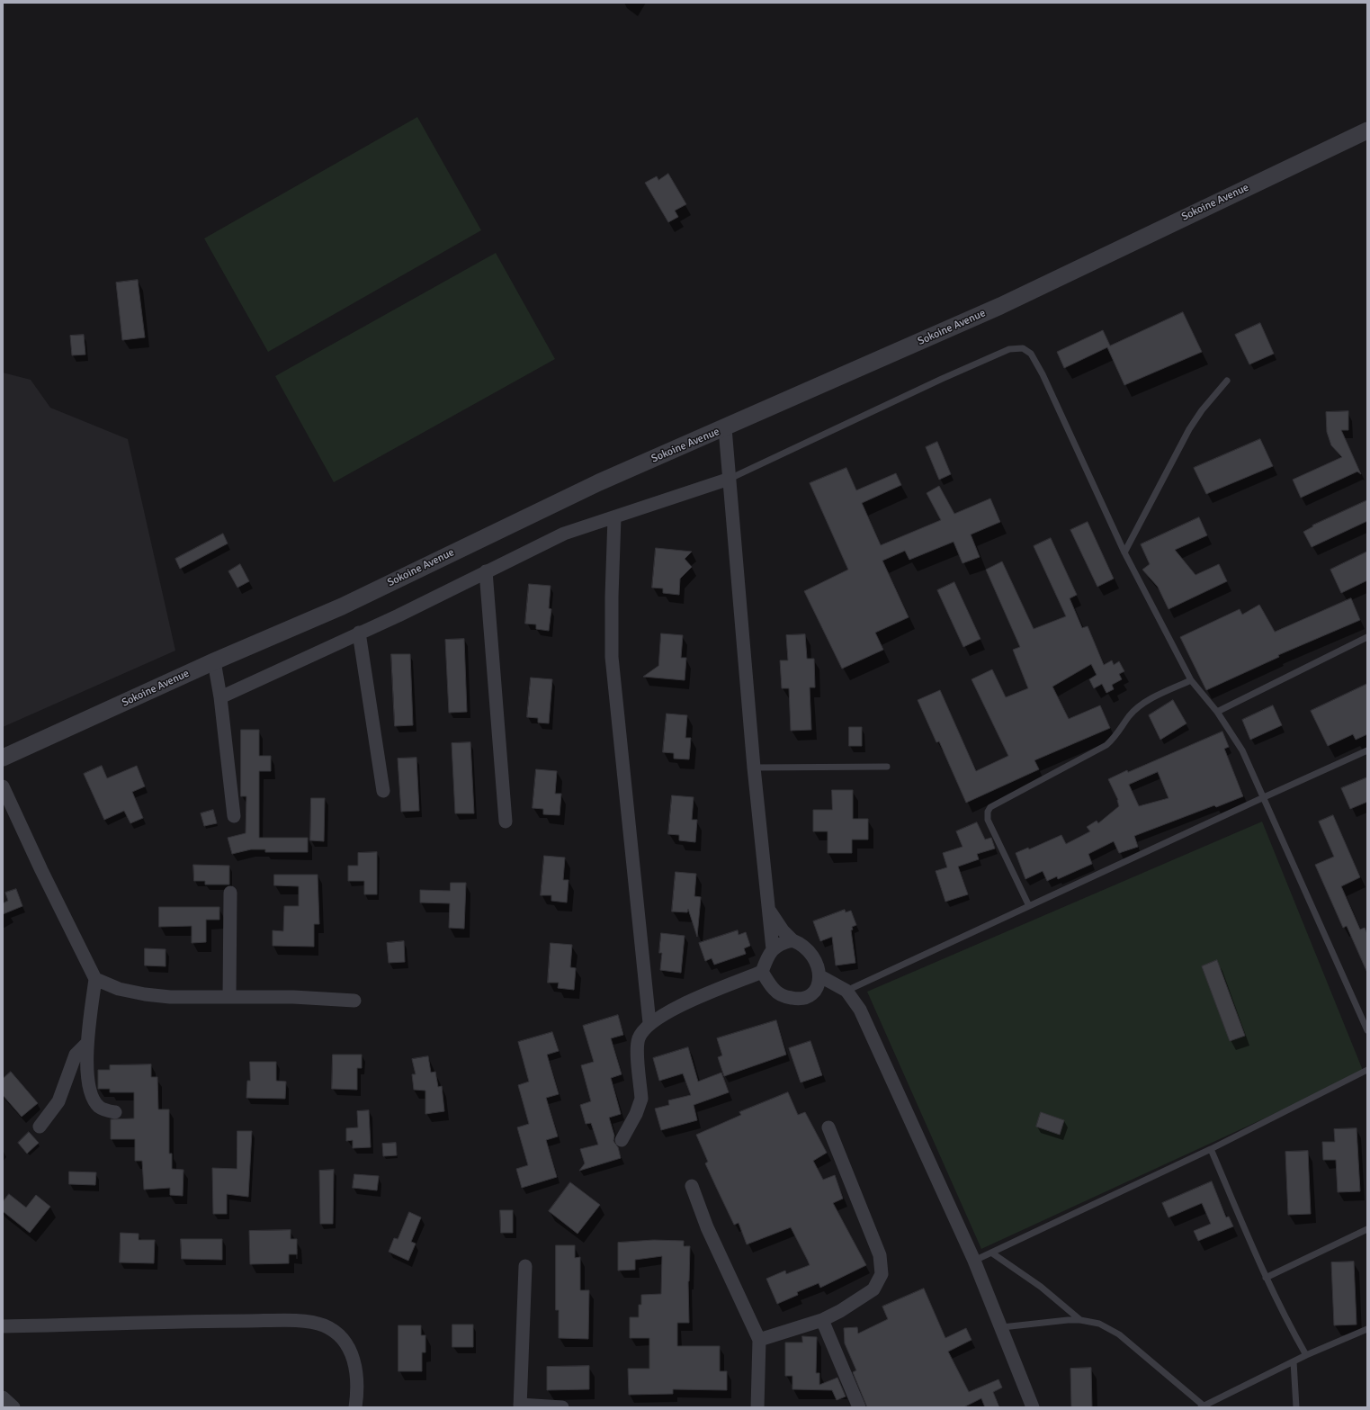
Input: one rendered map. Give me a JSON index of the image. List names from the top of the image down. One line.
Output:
{"streets":{"street":["Sokoine Avenue"]}}
